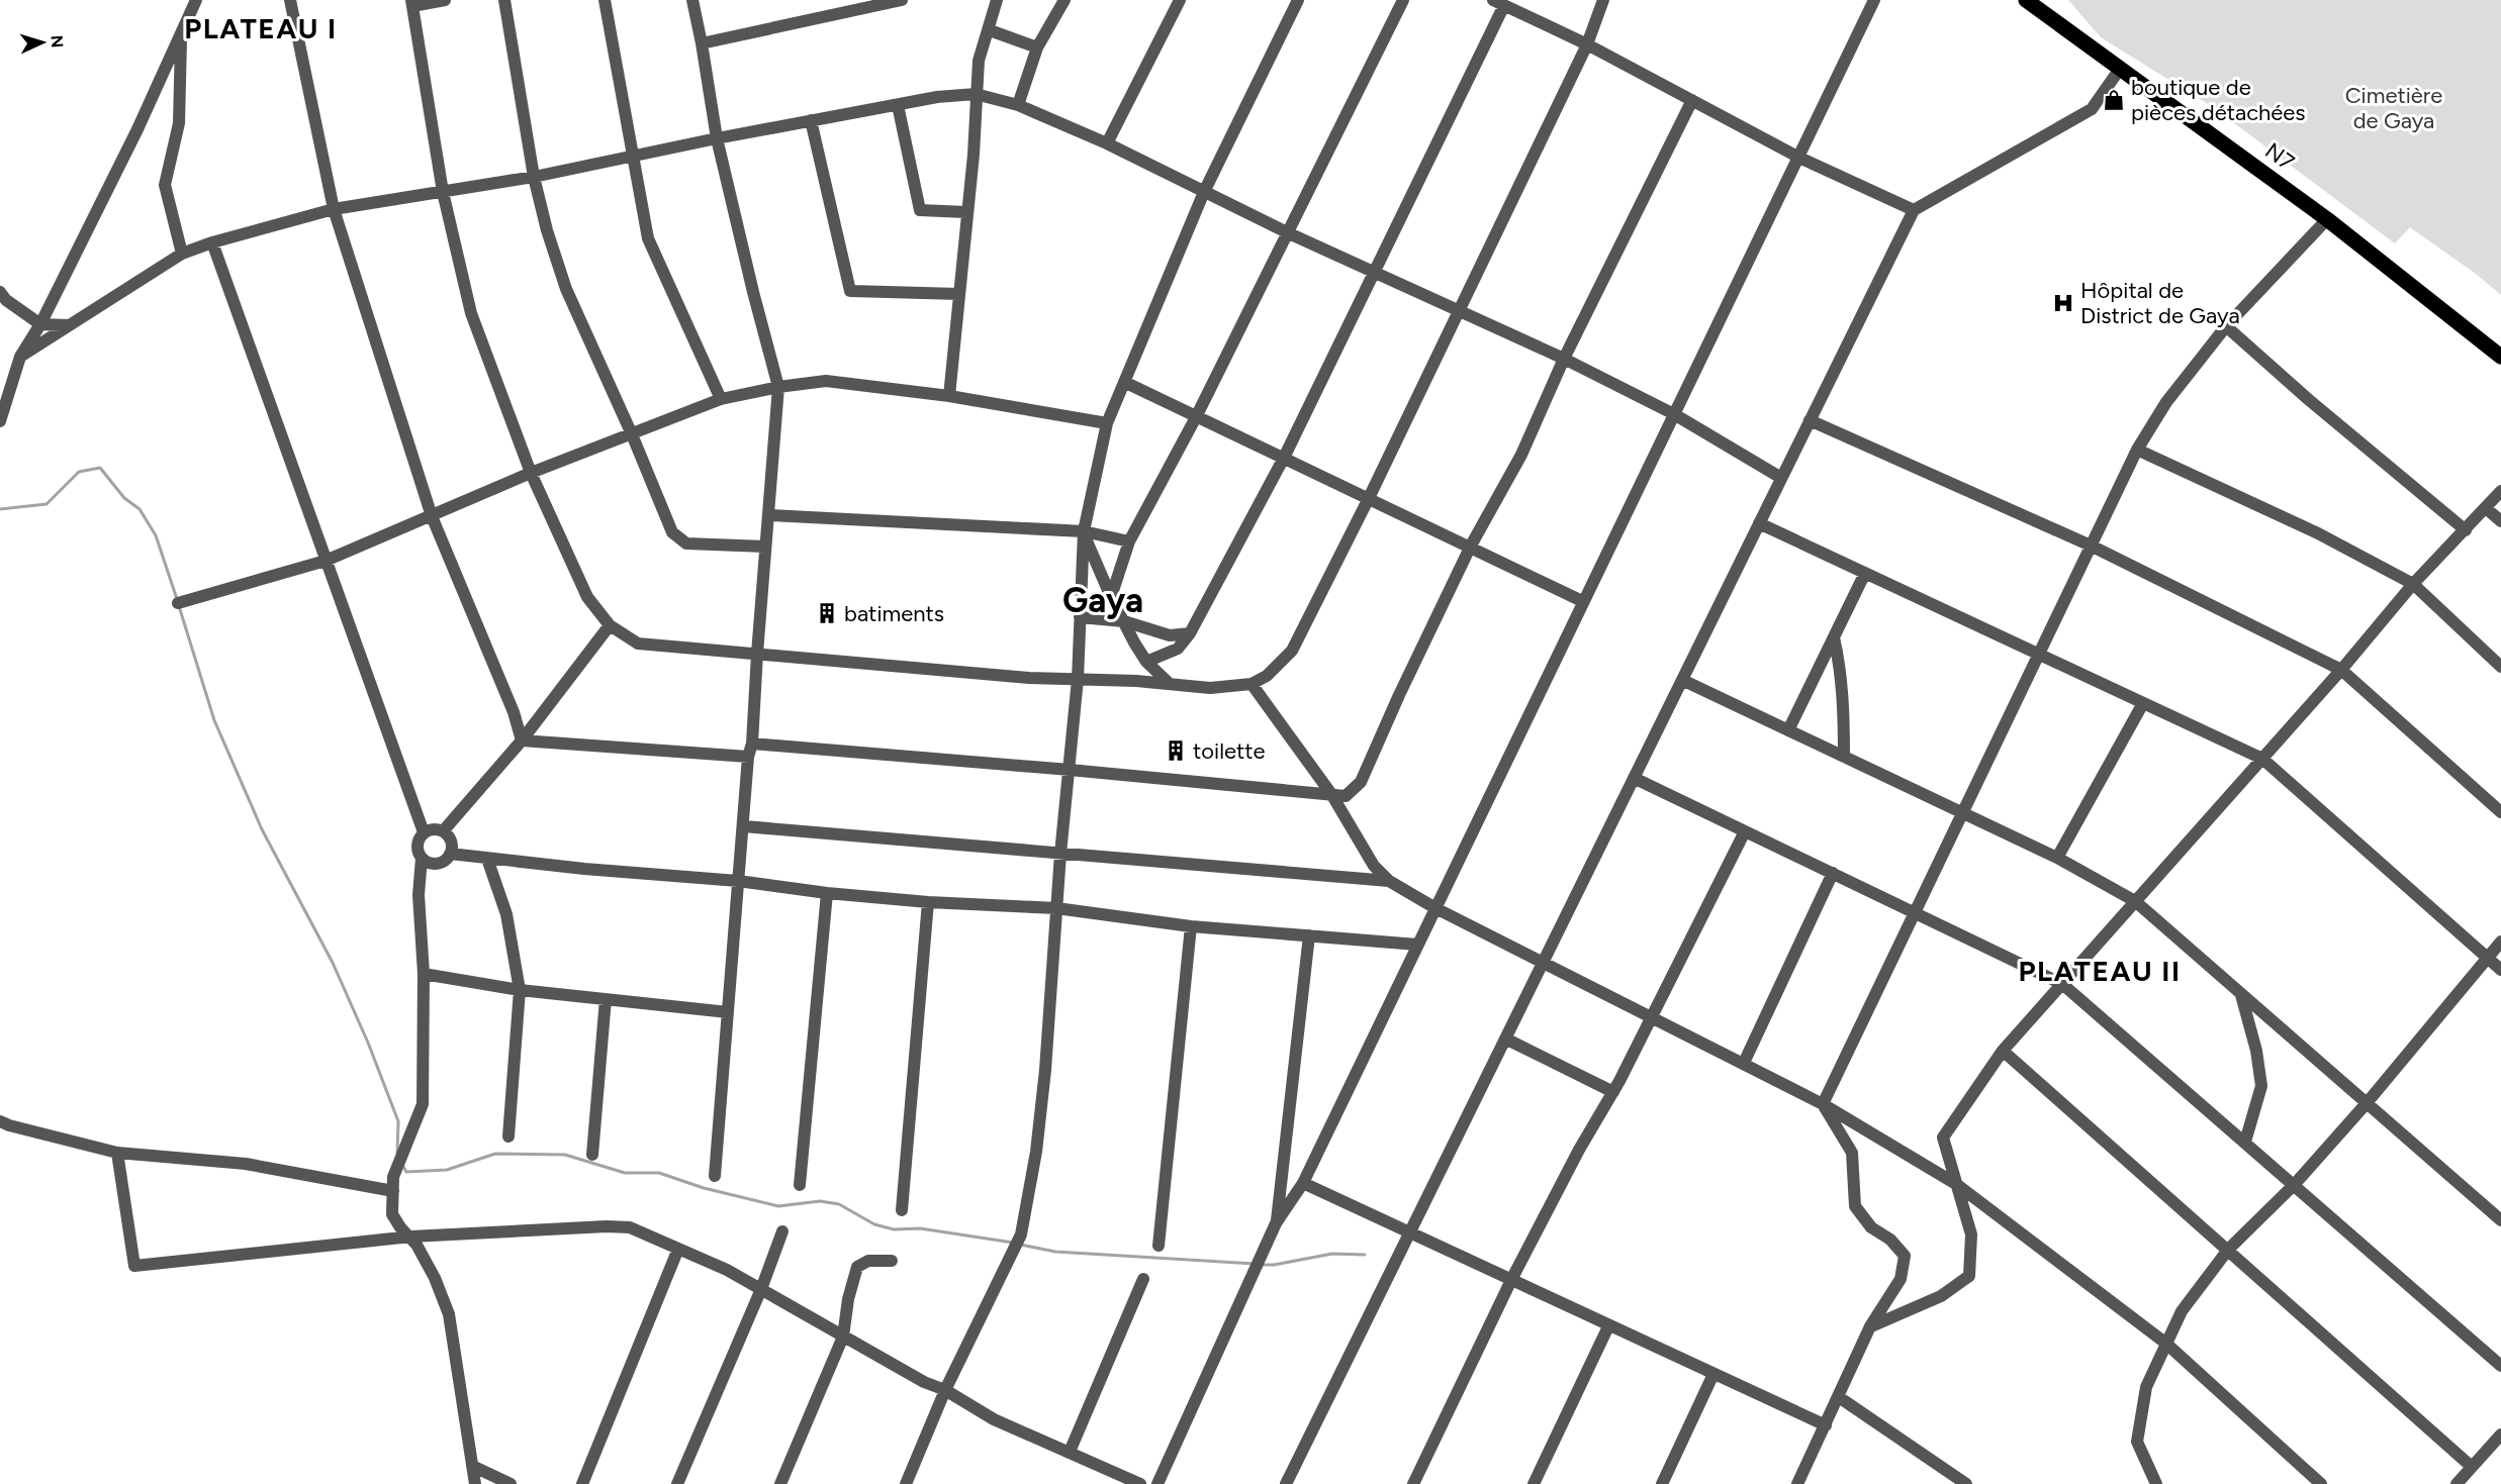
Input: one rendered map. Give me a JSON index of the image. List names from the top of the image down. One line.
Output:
{"streets":{"main road":["N7"]},"districts":["PLATEAU I","Gaya","PLATEAU II"],"parks":["Cimetière de Gaya"],"places":{"shop":["boutique de pièces détachées"],"hospital":["Hôpital de District de Gaya"],"building":["batiments","toilette"]},"north":"right"}
